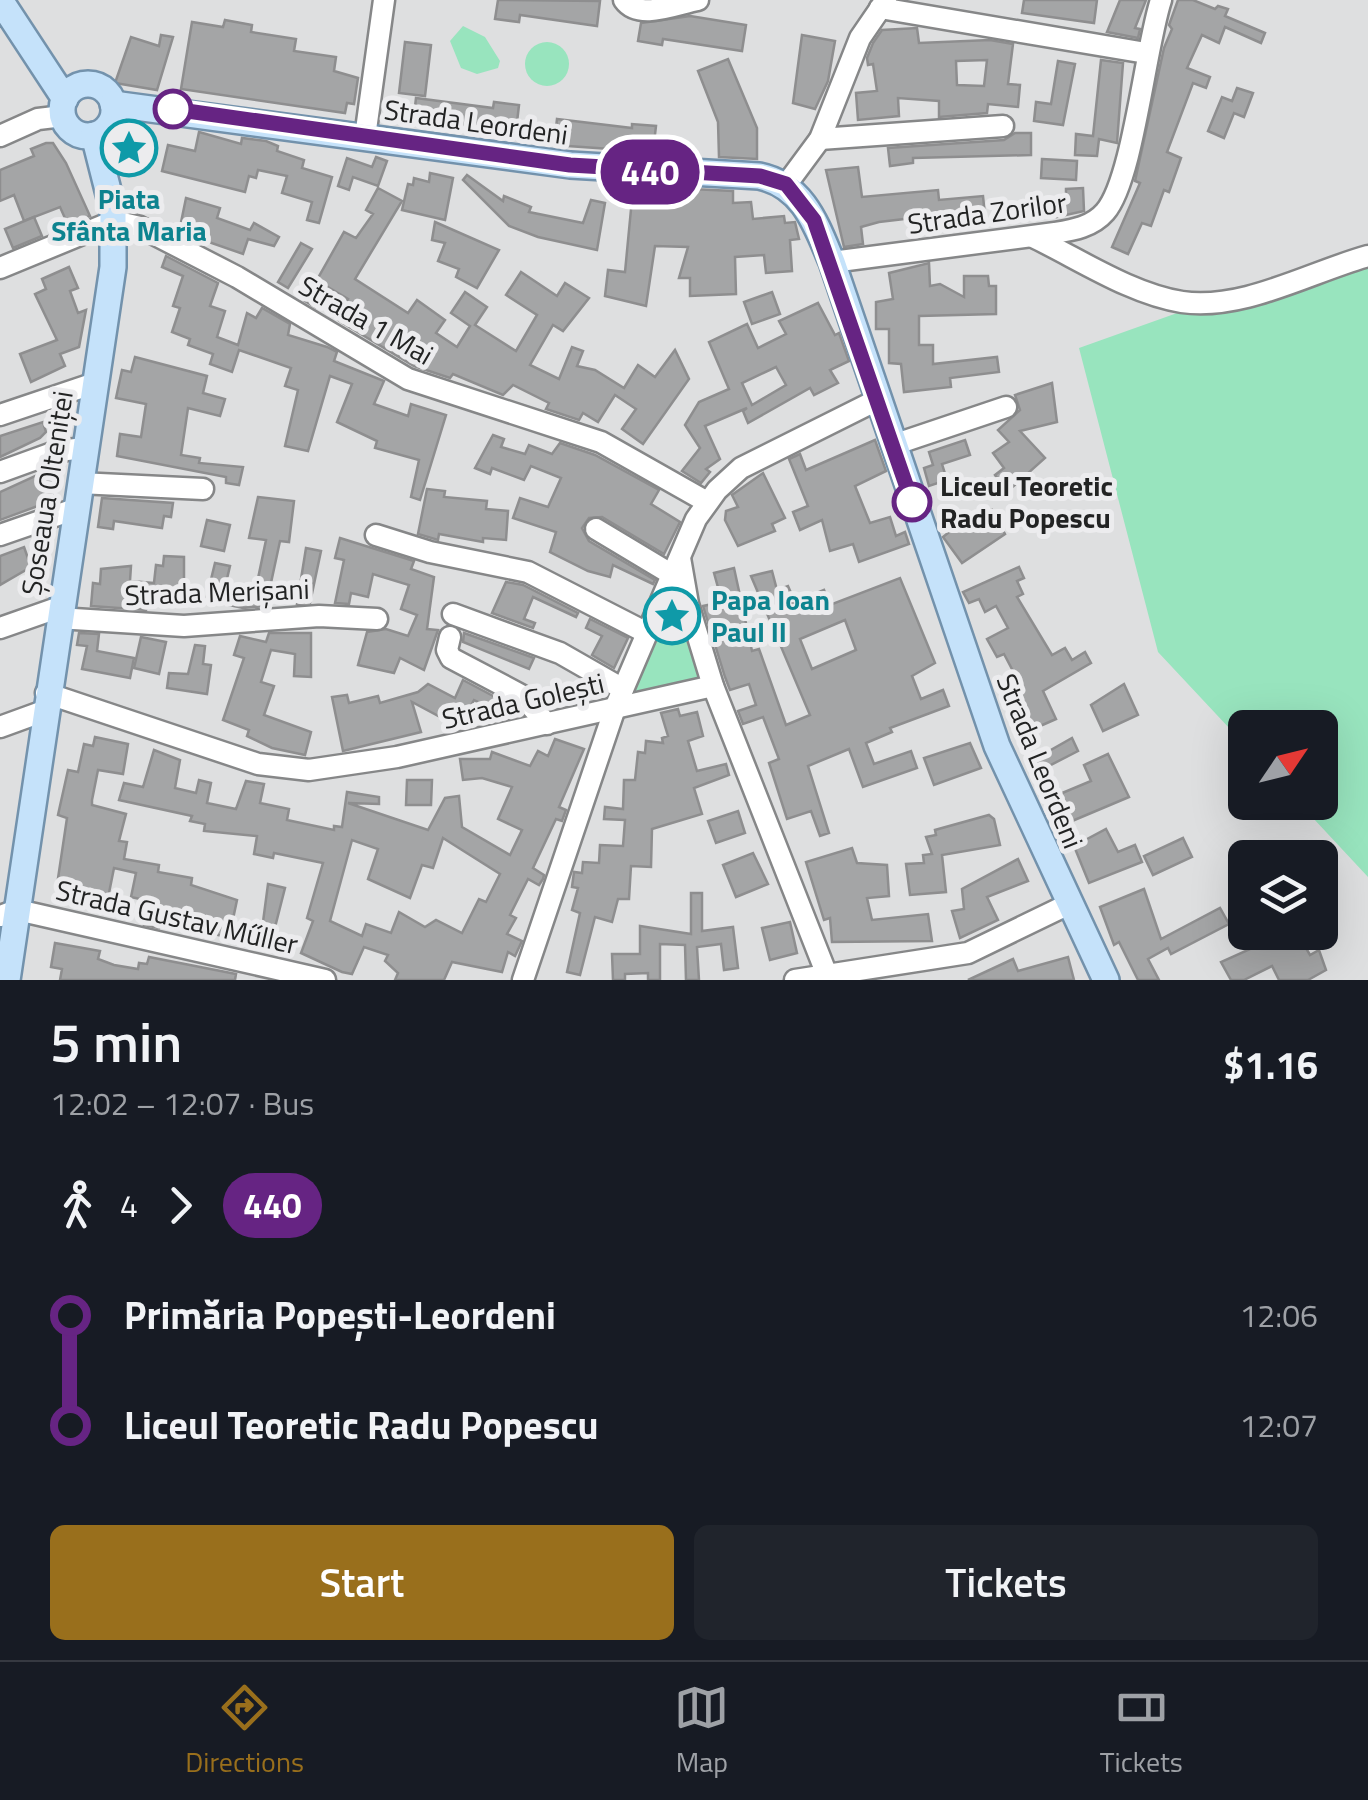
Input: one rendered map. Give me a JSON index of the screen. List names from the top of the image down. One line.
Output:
{"streets":{"main road":["Strada Leordeni","Șoseaua Olteniței"],"street":["Strada Zorilor","Strada 1 Mai","Strada Merișani","Strada Golești","Strada Gustav Műller"]},"crossings":[["Strada Leordeni","Strada Zorilor"],["Strada Leordeni","Șoseaua Olteniței"],["Strada 1 Mai","Șoseaua Olteniței"],["Șoseaua Olteniței","Strada Merișani"],["Șoseaua Olteniței","Strada Golești"],["Șoseaua Olteniței","Strada Gustav Műller"]],"places":{"place":["Piata Sfânta Maria","Papa Ioan Paul II"],"other":["Liceul Teoretic Radu Popescu"]},"lines":["bus line 440"],"north":"top right","page":{"on_map":"440","heading":["5 min","12:02 – 12:07 · Bus","$1.16"],"legs":["4","440"],"list":[{"name":"Primăria Popești-Leordeni","value":"12:06"},{"name":"Liceul Teoretic Radu Popescu","value":"12:07"}],"buttons":["Start","Tickets"],"tabs":["Directions","Map","Tickets"]}}
